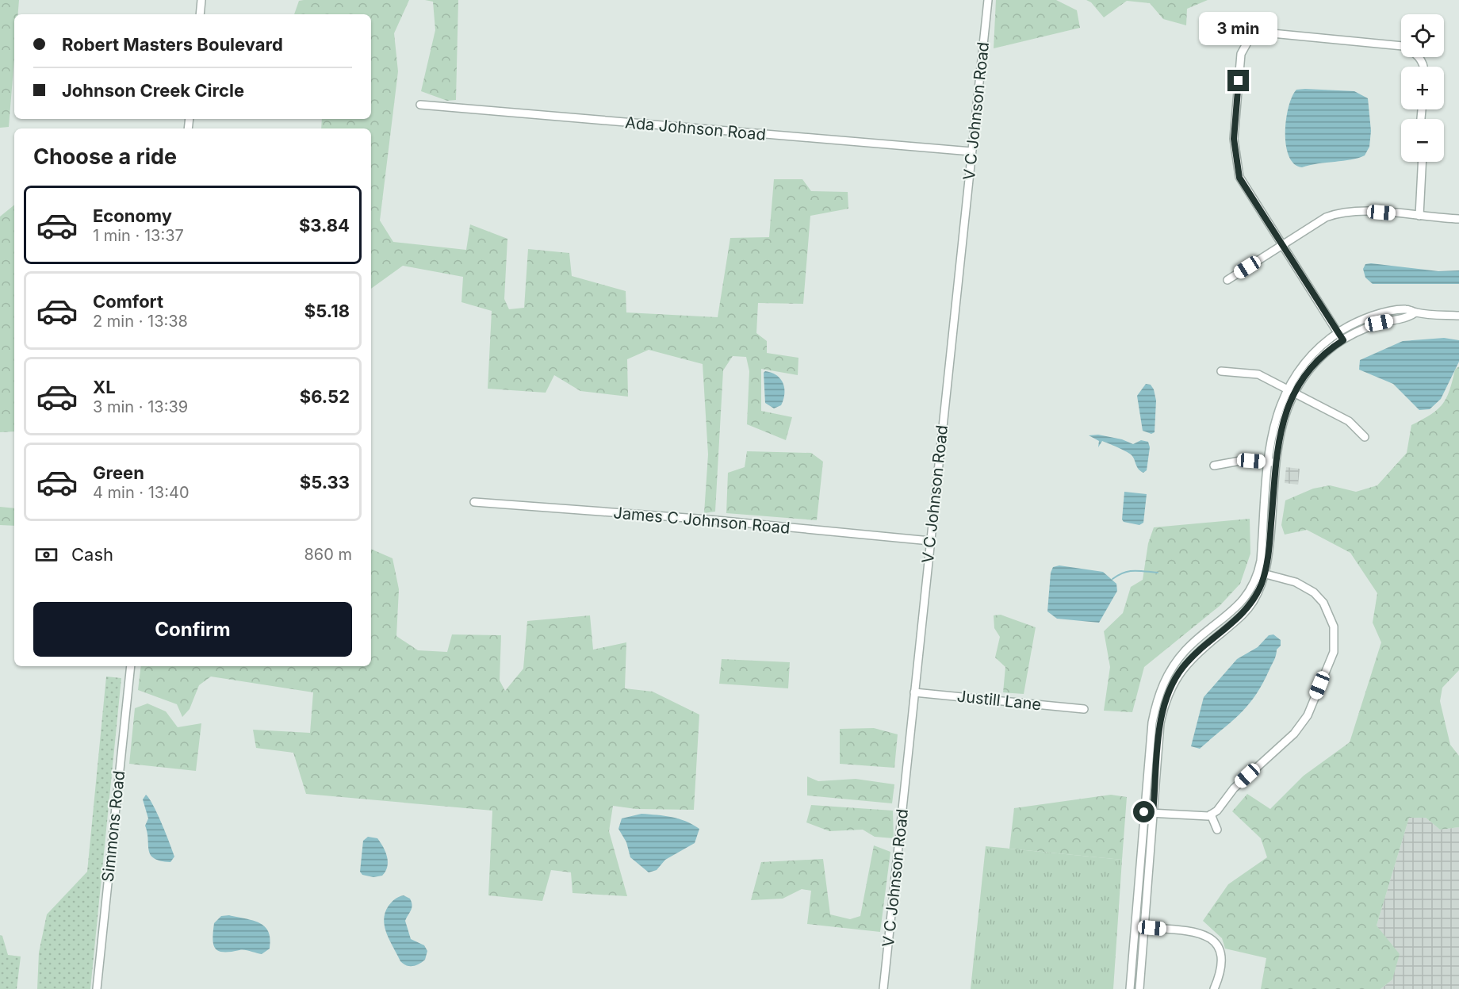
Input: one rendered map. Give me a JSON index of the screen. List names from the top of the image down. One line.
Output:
{"streets":{"street":["V C Johnson Road","Ada Johnson Road","James C Johnson Road","Justill Lane","Simmons Road"]},"crossings":[["V C Johnson Road","Ada Johnson Road"],["V C Johnson Road","James C Johnson Road"],["V C Johnson Road","Justill Lane"]],"page":{"bubble":"3 min","map_buttons":["+","−"],"banner":["Robert Masters Boulevard","Johnson Creek Circle"],"heading":"Choose a ride","list":[{"name":"Economy","note":"1 min · 13:37","value":"$3.84"},{"name":"Comfort","note":"2 min · 13:38","value":"$5.18"},{"name":"XL","note":"3 min · 13:39","value":"$6.52"},{"name":"Green","note":"4 min · 13:40","value":"$5.33"}],"pay":["Cash","860 m"],"buttons":"Confirm"}}
